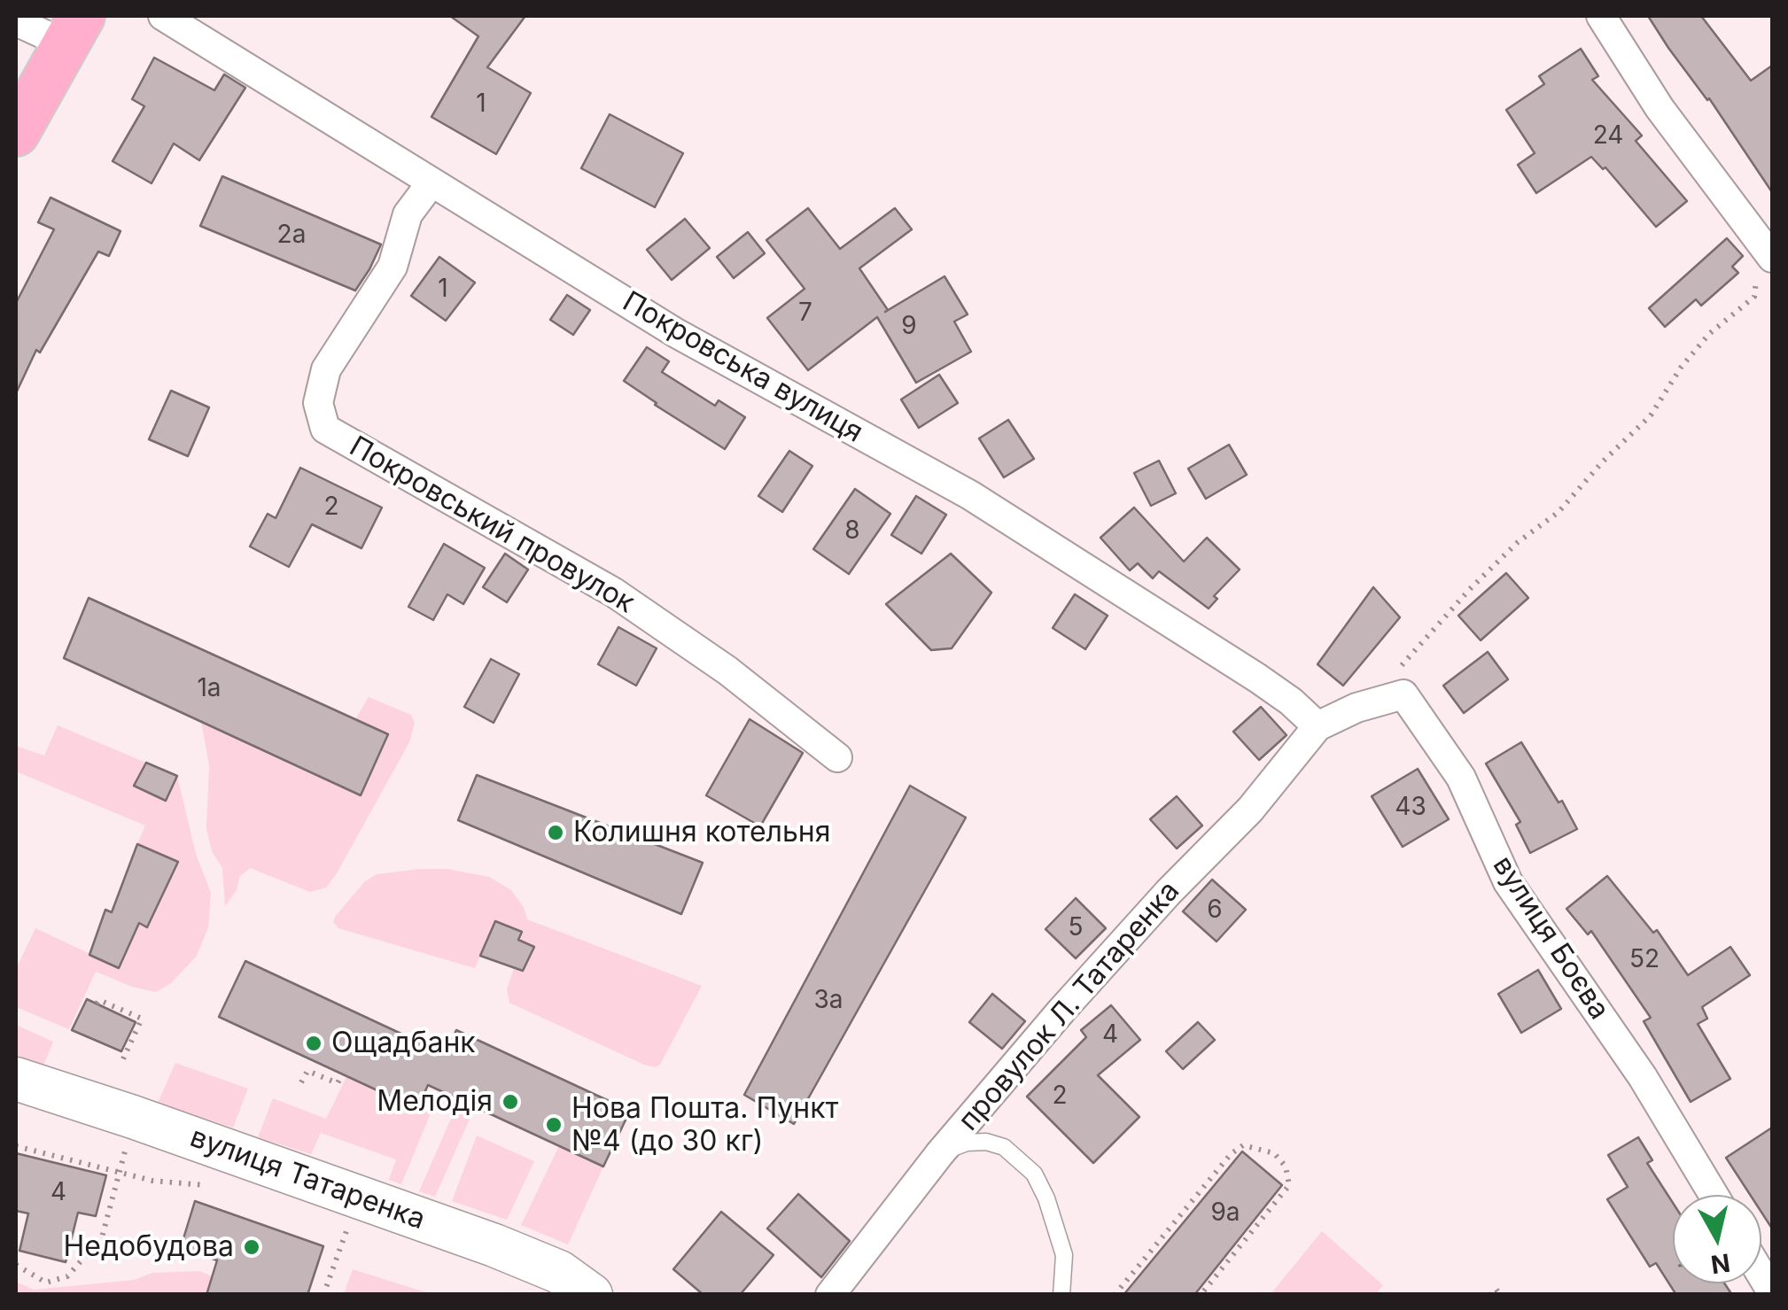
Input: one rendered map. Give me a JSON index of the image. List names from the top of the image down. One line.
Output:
{"streets":{"main road":["вулиця Татаренка"],"street":["Покровська вулиця","Покровський провулок","вулиця Боєва","провулок Л. Татаренка"]},"crossings":[["Покровська вулиця","Покровський провулок"],["Покровська вулиця","провулок Л. Татаренка"]],"places":["Колишня котельня","Ощадбанк","Мелодія","Нова Пошта. Пункт №4 (до 30 кг)","Недобудова"],"house_numbers":["1","24","2а","1","7","9","2","8","1а","43","6","5","52","3а","4","2","4","9а"],"north":"bottom"}
